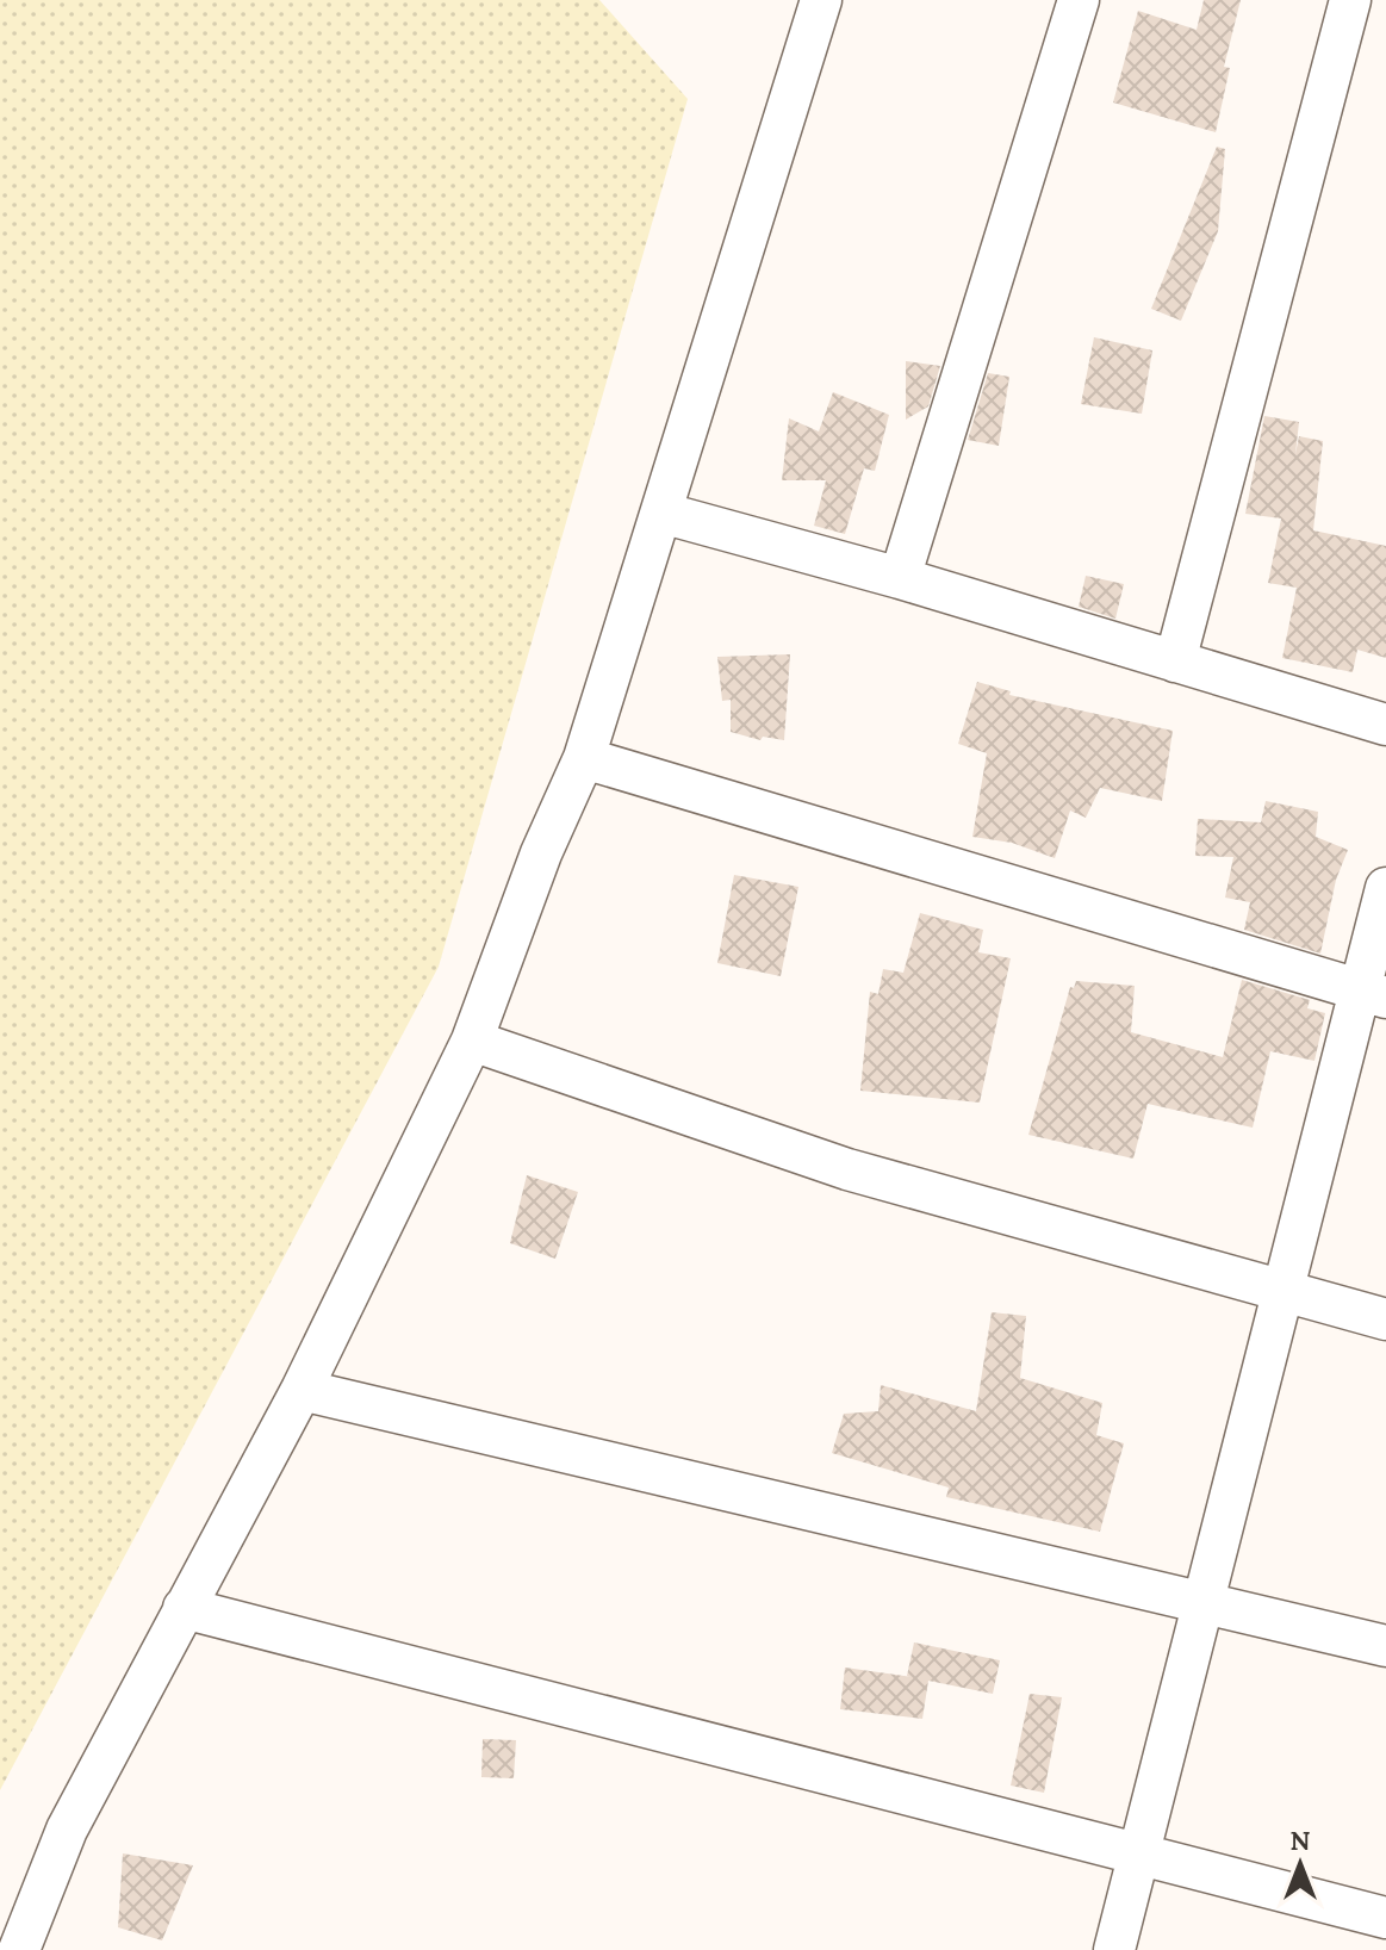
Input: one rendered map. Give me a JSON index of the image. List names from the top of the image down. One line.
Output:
{"north":"top"}
